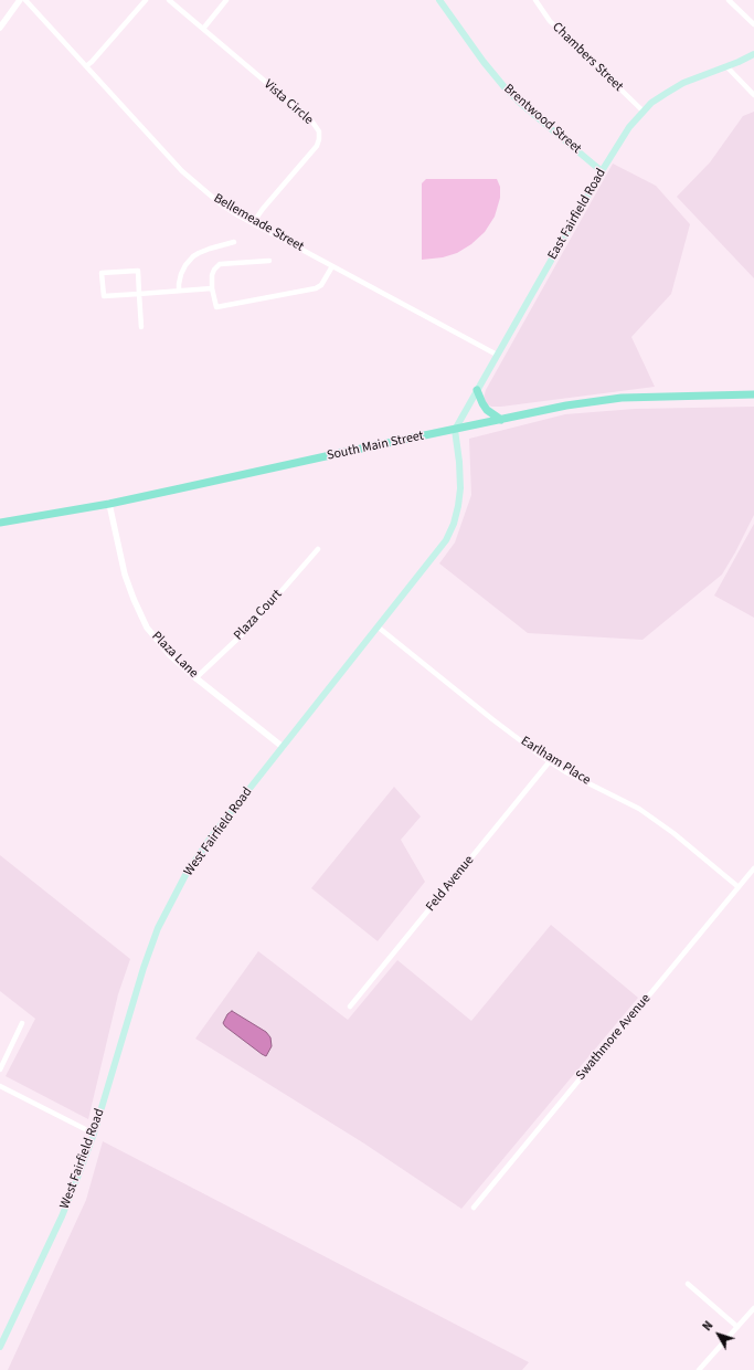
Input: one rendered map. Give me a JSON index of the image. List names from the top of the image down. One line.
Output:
{"streets":{"main road":["Brentwood Street","East Fairfield Road","South Main Street","West Fairfield Road"],"street":["Chambers Street","Vista Circle","Bellemeade Street","Plaza Court","Plaza Lane","Earlham Place","Feld Avenue","Swathmore Avenue"]},"crossings":[["Chambers Street","East Fairfield Road"],["Vista Circle","Bellemeade Street"],["Brentwood Street","East Fairfield Road"],["East Fairfield Road","Bellemeade Street"],["East Fairfield Road","South Main Street"],["East Fairfield Road","West Fairfield Road"],["South Main Street","Plaza Lane"],["South Main Street","West Fairfield Road"],["Plaza Court","Plaza Lane"],["Plaza Lane","West Fairfield Road"],["Earlham Place","West Fairfield Road"],["Earlham Place","Feld Avenue"],["Earlham Place","Swathmore Avenue"]],"north":"top left"}
